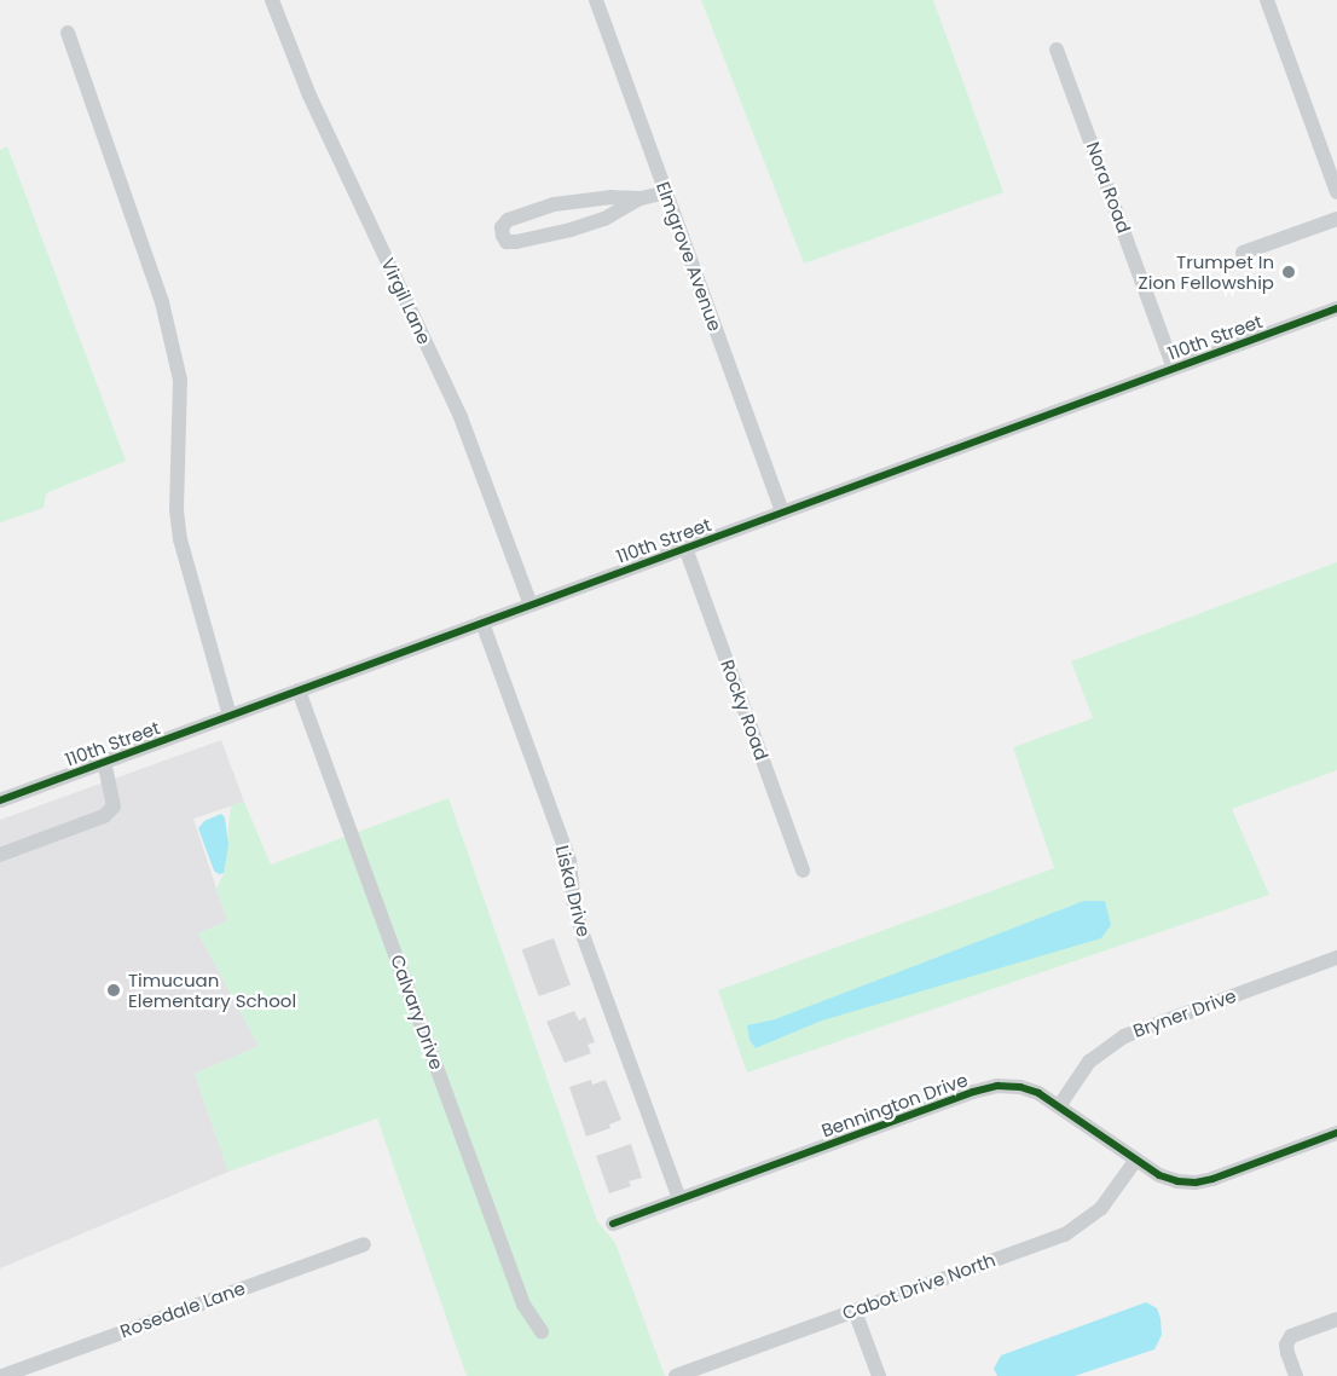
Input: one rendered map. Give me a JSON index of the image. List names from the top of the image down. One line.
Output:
{"streets":{"street":["Nora Road","Elmgrove Avenue","Virgil Lane","110th Street","Rocky Road","Liska Drive","Calvary Drive","Bryner Drive","Bennington Drive","Cabot Drive North","Rosedale Lane"]},"crossings":[["Nora Road","110th Street"],["Elmgrove Avenue","110th Street"],["Virgil Lane","110th Street"],["110th Street","Rocky Road"],["110th Street","Liska Drive"],["110th Street","Calvary Drive"],["Liska Drive","Bennington Drive"],["Bryner Drive","Bennington Drive"],["Bennington Drive","Cabot Drive North"]],"places":["Trumpet In Zion Fellowship","Timucuan Elementary School"]}
